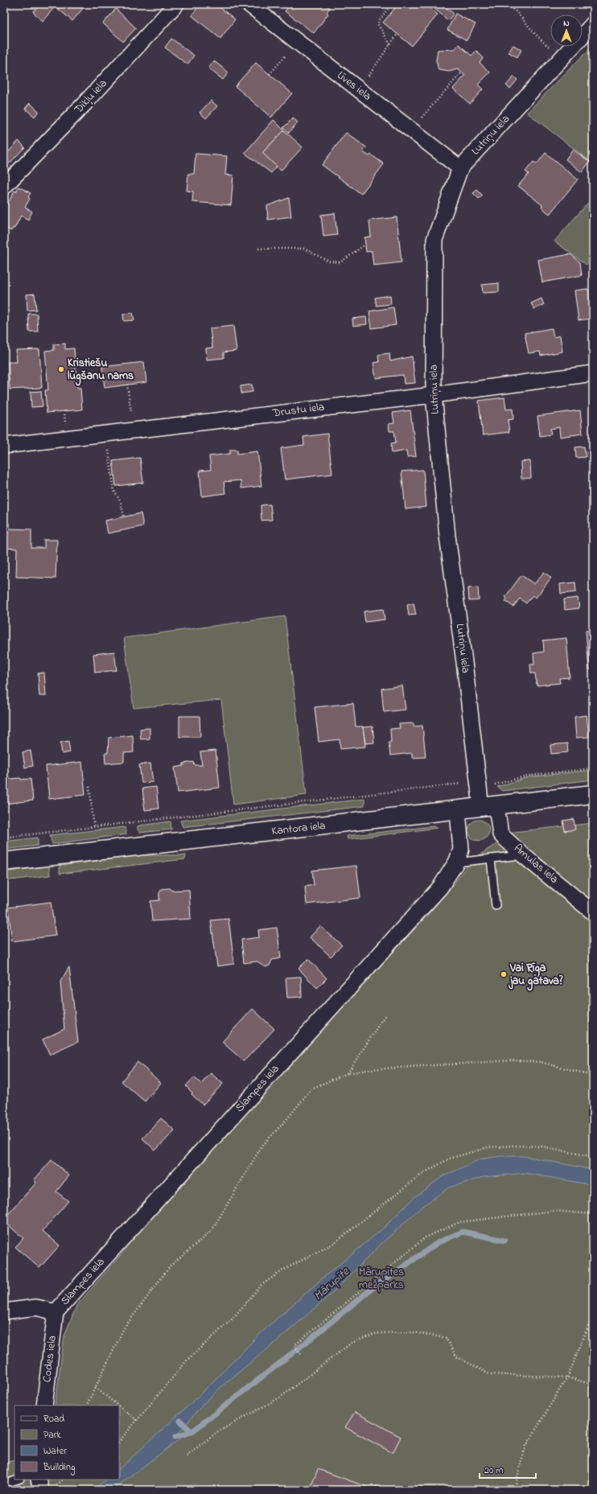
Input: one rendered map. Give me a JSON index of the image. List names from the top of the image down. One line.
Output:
{"streets":{"main road":["Kantora iela"],"street":["Līves iela","Dikļu iela","Lutriņu iela","Drustu iela","Amulas iela","Slampes iela","Codes iela"]},"crossings":[["Līves iela","Lutriņu iela"],["Lutriņu iela","Drustu iela"],["Lutriņu iela","Kantora iela"],["Lutriņu iela","Amulas iela"],["Kantora iela","Amulas iela"],["Kantora iela","Slampes iela"],["Slampes iela","Codes iela"]],"water":["Mārupīte"],"parks":["Mārupītes mežparks"],"places":["Kristiešu lūgšanu nams","Vai Rīga jau gatava?"],"legend":["Road","Park","Water","Building"],"scale_bar":"20 m","north":"top"}
